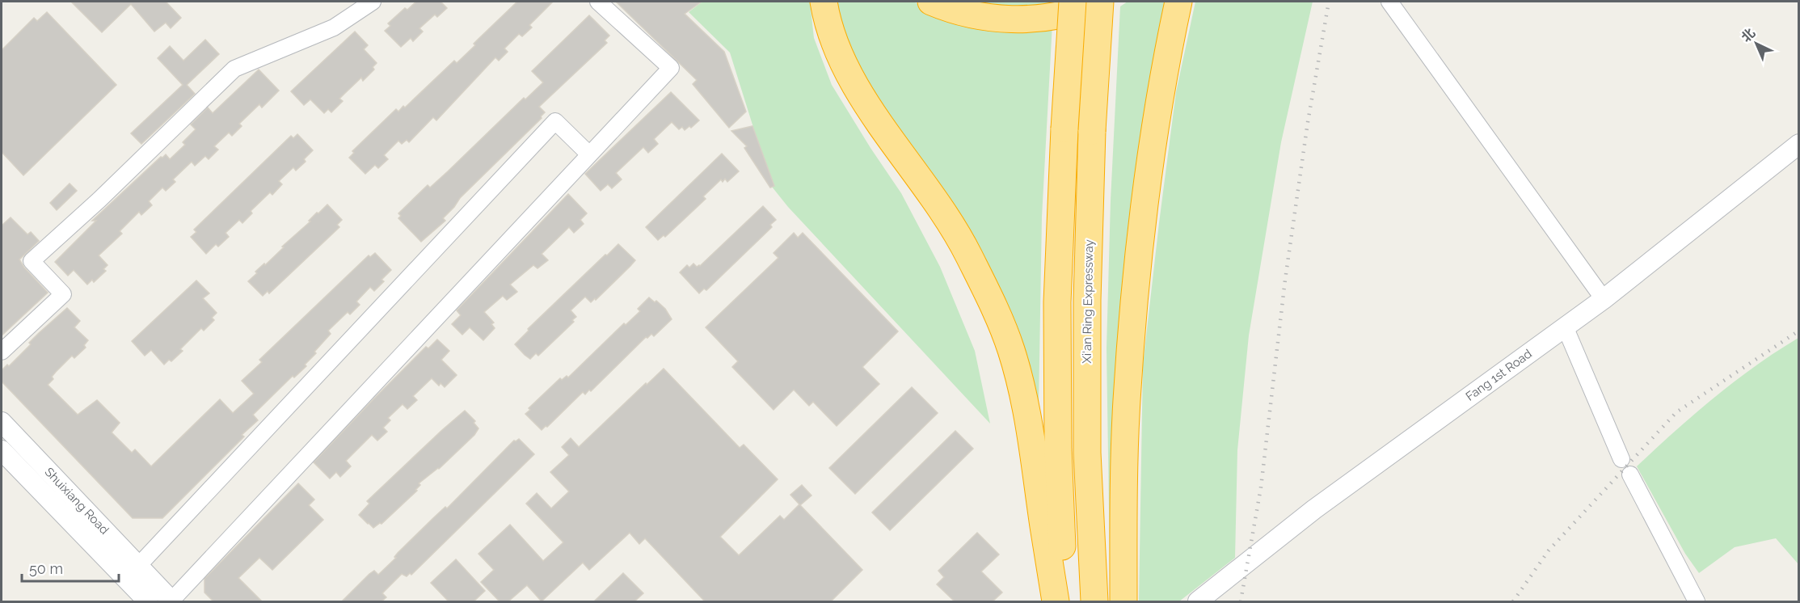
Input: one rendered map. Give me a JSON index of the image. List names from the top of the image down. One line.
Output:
{"streets":{"highway":["Xi'an Ring Expressway"],"street":["Fang 1st Road","Shuixiang Road"]},"scale_bar":"50 m","north":"top left"}
